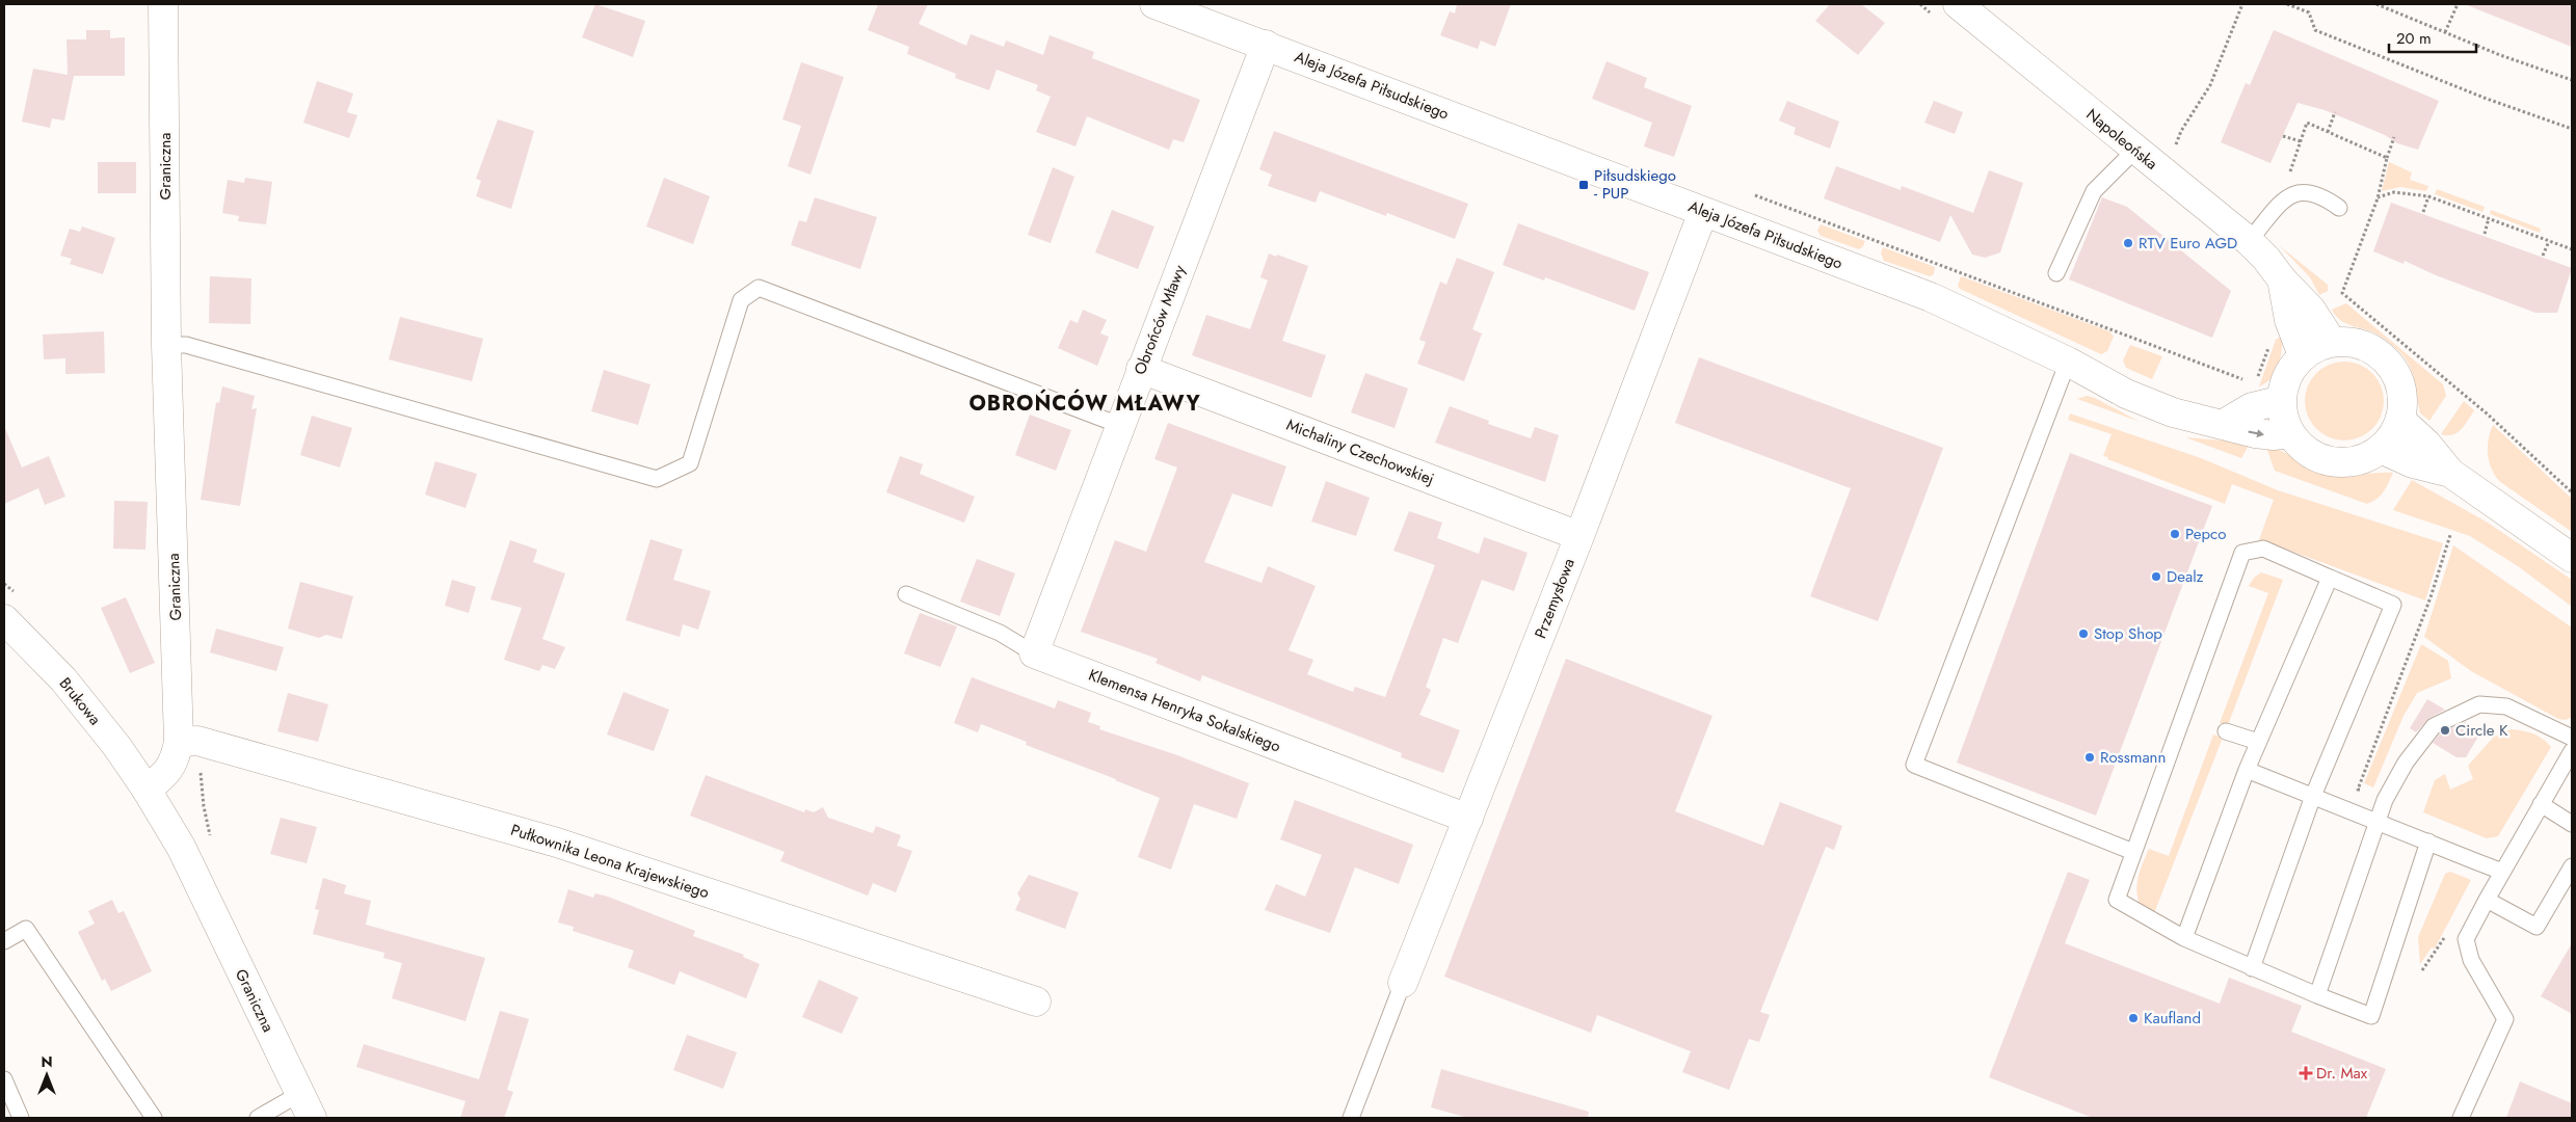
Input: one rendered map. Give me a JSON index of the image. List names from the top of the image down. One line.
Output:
{"streets":{"street":["Aleja Józefa Piłsudskiego","Napoleońska","Graniczna","Obrońców Mławy","Michaliny Czechowskiej","Przemysłowa","Brukowa","Klemensa Henryka Sokalskiego","Pułkownika Leona Krajewskiego"]},"crossings":[["Aleja Józefa Piłsudskiego","Napoleońska"],["Aleja Józefa Piłsudskiego","Obrońców Mławy"],["Aleja Józefa Piłsudskiego","Przemysłowa"],["Graniczna","Brukowa"],["Graniczna","Pułkownika Leona Krajewskiego"],["Obrońców Mławy","Michaliny Czechowskiej"],["Obrońców Mławy","Klemensa Henryka Sokalskiego"],["Michaliny Czechowskiej","Przemysłowa"],["Przemysłowa","Klemensa Henryka Sokalskiego"]],"districts":["OBROŃCÓW MŁAWY"],"places":{"transit":["Piłsudskiego - PUP"],"other":["RTV Euro AGD","Pepco","Dealz","Stop Shop","Circle K","Rossmann","Kaufland"],"health":["Dr. Max"]},"scale_bar":"20 m","north":"top"}
